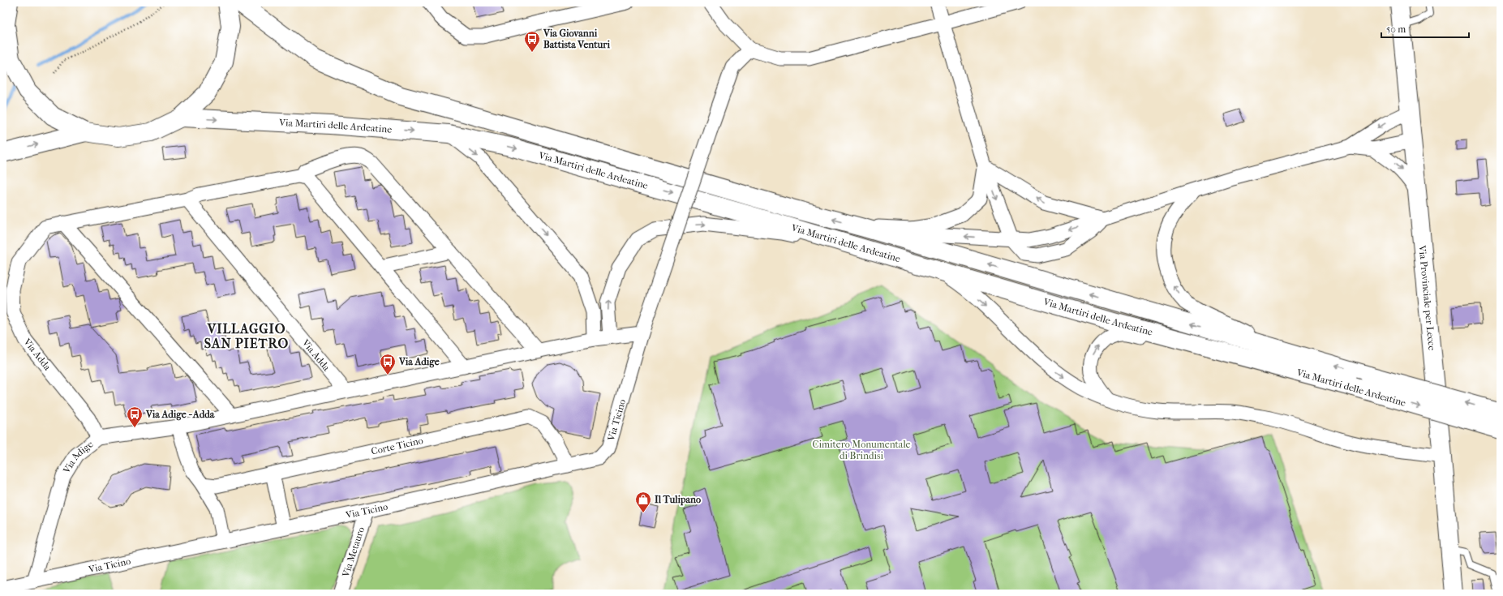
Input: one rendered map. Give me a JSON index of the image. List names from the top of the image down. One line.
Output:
{"streets":{"street":["Via Martiri delle Ardeatine","Via Provinciale per Lecce","Via Adda","Via Ticino","Corte Ticino","Via Adige","Via Metauro"]},"crossings":[["Via Adda","Via Adige"],["Via Ticino","Corte Ticino"],["Via Ticino","Via Adige"],["Via Ticino","Via Metauro"]],"districts":["VILLAGGIO SAN PIETRO"],"parks":["Cimitero Monumentale di Brindisi"],"places":{"bus stop":["Via Giovanni Battista Venturi","Via Adige","Via Adige - Adda"],"shop":["Il Tulipano"]},"scale_bar":"50 m"}
